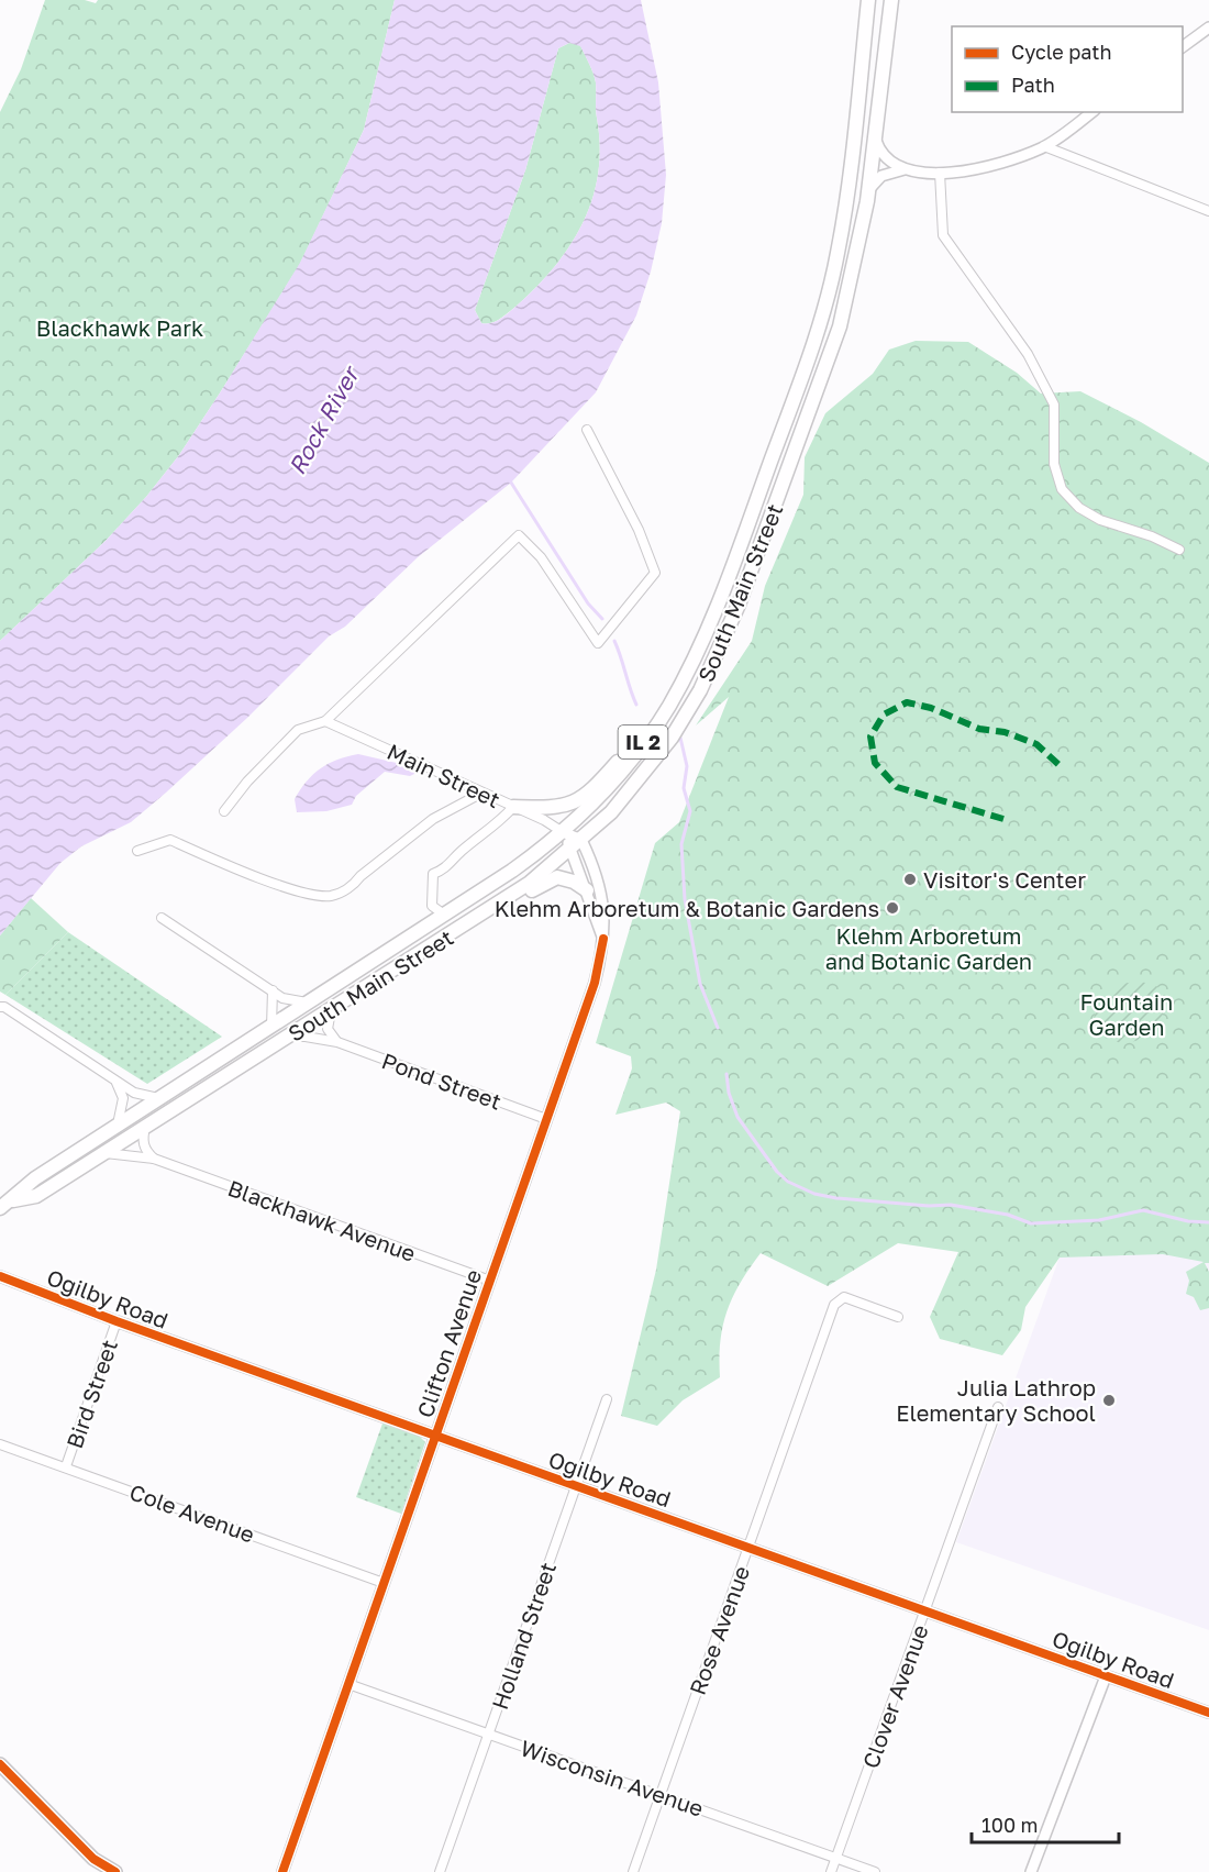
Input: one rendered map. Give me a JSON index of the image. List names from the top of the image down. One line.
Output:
{"streets":{"main road":["South Main Street","IL 2"],"street":["Main Street","Pond Street","Blackhawk Avenue","Ogilby Road","Clifton Avenue","Bird Street","Cole Avenue","Rose Avenue","Holland Street","Clover Avenue","Wisconsin Avenue"]},"crossings":[["South Main Street","Main Street"],["South Main Street","Pond Street"],["South Main Street","Blackhawk Avenue"],["South Main Street","Clifton Avenue"],["Main Street","Clifton Avenue"],["Pond Street","Clifton Avenue"],["Blackhawk Avenue","Clifton Avenue"],["Ogilby Road","Clifton Avenue"],["Ogilby Road","Bird Street"],["Ogilby Road","Rose Avenue"],["Ogilby Road","Holland Street"],["Ogilby Road","Clover Avenue"],["Clifton Avenue","Cole Avenue"],["Clifton Avenue","Wisconsin Avenue"],["Bird Street","Cole Avenue"],["Rose Avenue","Wisconsin Avenue"],["Holland Street","Wisconsin Avenue"],["Clover Avenue","Wisconsin Avenue"]],"water":["Rock River"],"parks":["Blackhawk Park","Klehm Arboretum and Botanic Garden","Fountain Garden"],"places":["Visitor's Center","Klehm Arboretum & Botanic Gardens","Julia Lathrop Elementary School"],"legend":["Cycle path","Path"],"scale_bar":"100 m"}
